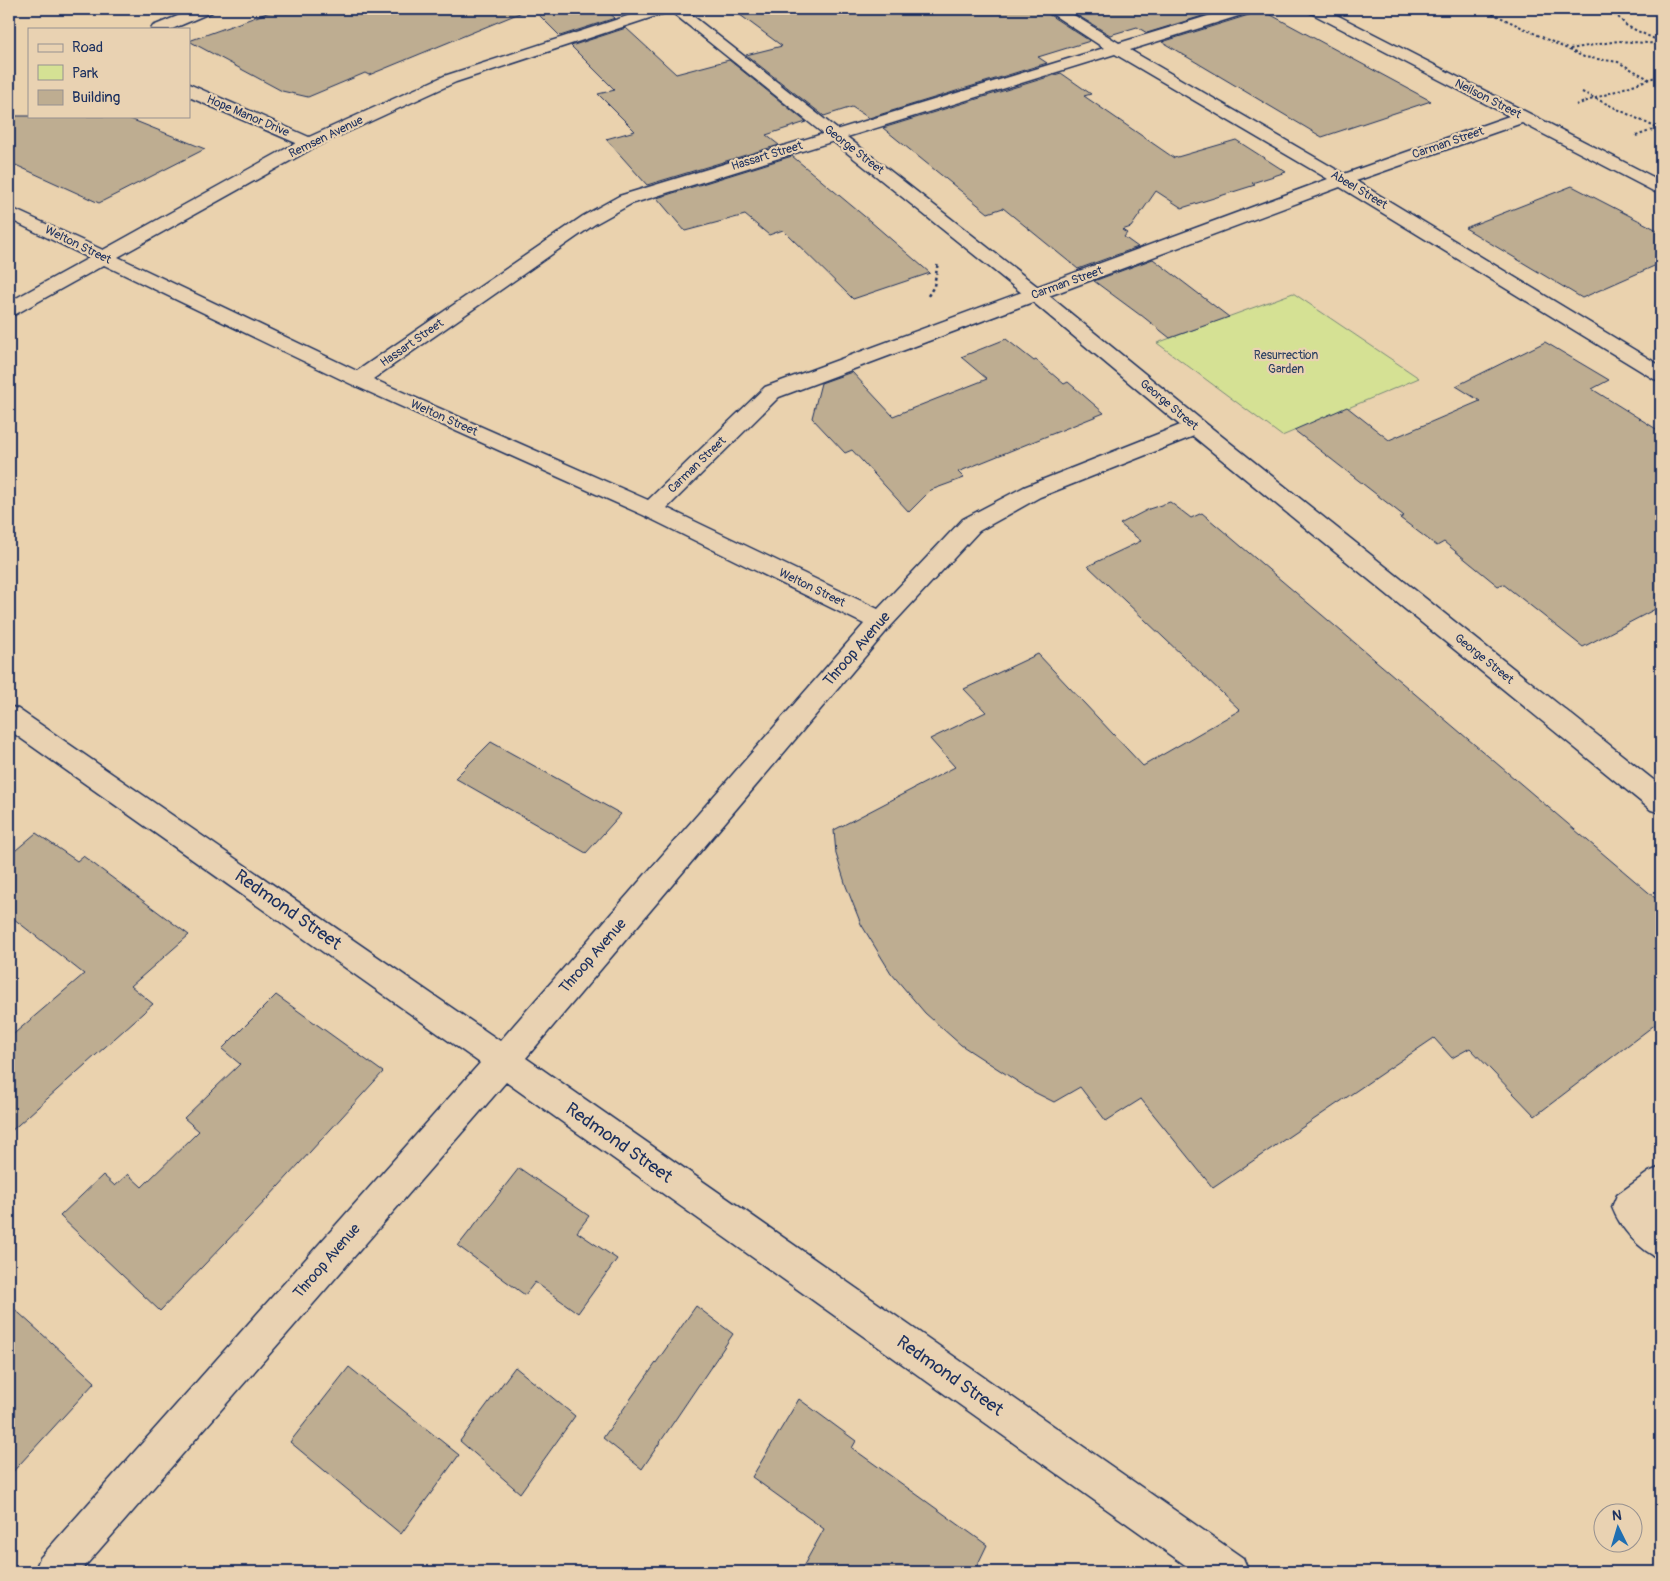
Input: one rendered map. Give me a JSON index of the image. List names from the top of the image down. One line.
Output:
{"streets":{"street":["Neilson Street","Hope Manor Drive","Remsen Avenue","Carman Street","George Street","Hassart Street","Abeel Street","Welton Street","Throop Avenue","Redmond Street"]},"crossings":[["Neilson Street","Carman Street"],["Hope Manor Drive","Remsen Avenue"],["Remsen Avenue","Welton Street"],["Carman Street","George Street"],["Carman Street","Abeel Street"],["Carman Street","Welton Street"],["George Street","Hassart Street"],["George Street","Throop Avenue"],["Hassart Street","Abeel Street"],["Hassart Street","Welton Street"],["Welton Street","Throop Avenue"],["Throop Avenue","Redmond Street"]],"parks":["Resurrection Garden"],"legend":["Road","Park","Building"],"north":"top"}
